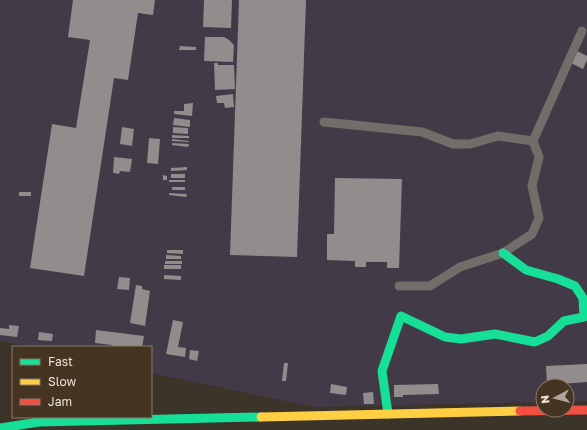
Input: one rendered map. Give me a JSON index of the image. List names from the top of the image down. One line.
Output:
{"legend":["Fast","Slow","Jam"],"north":"left"}
